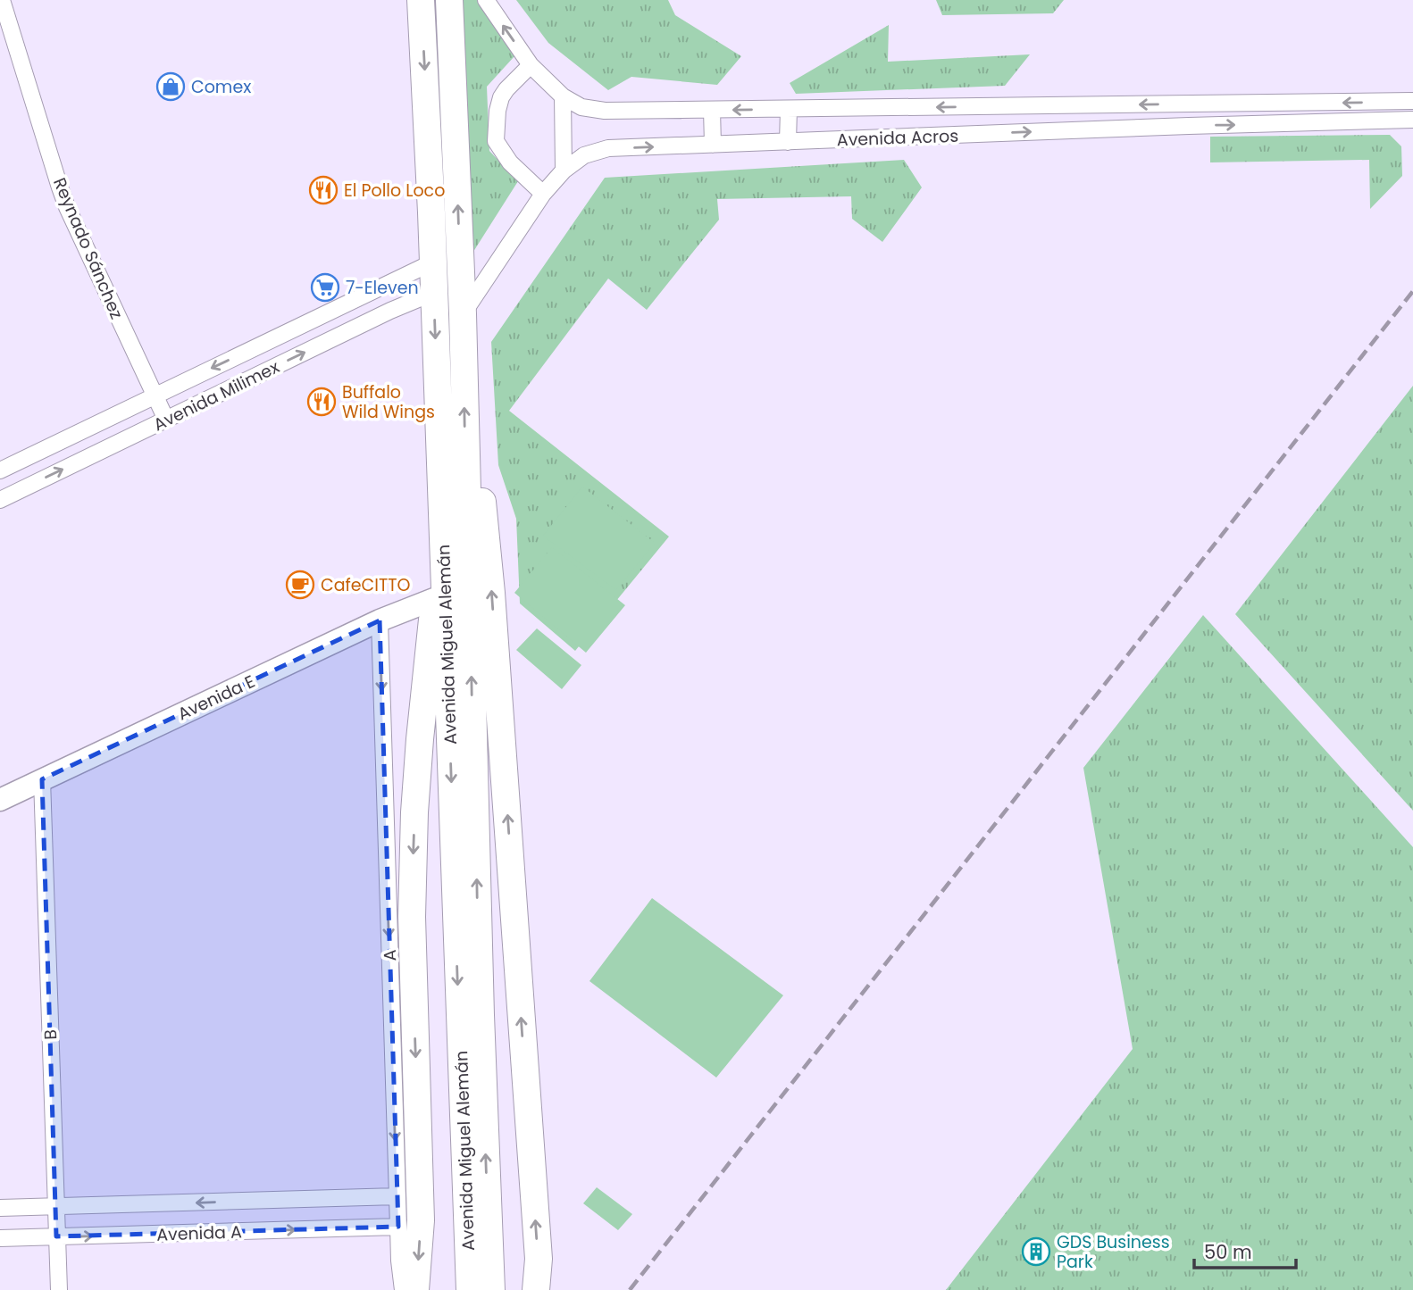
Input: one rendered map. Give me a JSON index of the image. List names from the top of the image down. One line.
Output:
{"streets":{"highway":["Avenida Miguel Alemán"],"main road":["Avenida E"],"street":["Avenida Acros","Reynado Sánchez","Avenida Milimex","A","B","Avenida A"]},"crossings":[["Avenida Acros","Avenida Miguel Alemán"],["Reynado Sánchez","Avenida Milimex"],["Avenida Milimex","Avenida Miguel Alemán"],["Avenida E","A"],["Avenida E","B"],["A","Avenida A"],["B","Avenida A"]],"one_way":["A"],"places":{"shop":["Comex"],"restaurant":["El Pollo Loco","Buffalo Wild Wings"],"supermarket":["7-Eleven"],"cafe":["CafeCITTO"],"building":["GDS Business Park"]},"scale_bar":"50 m"}
